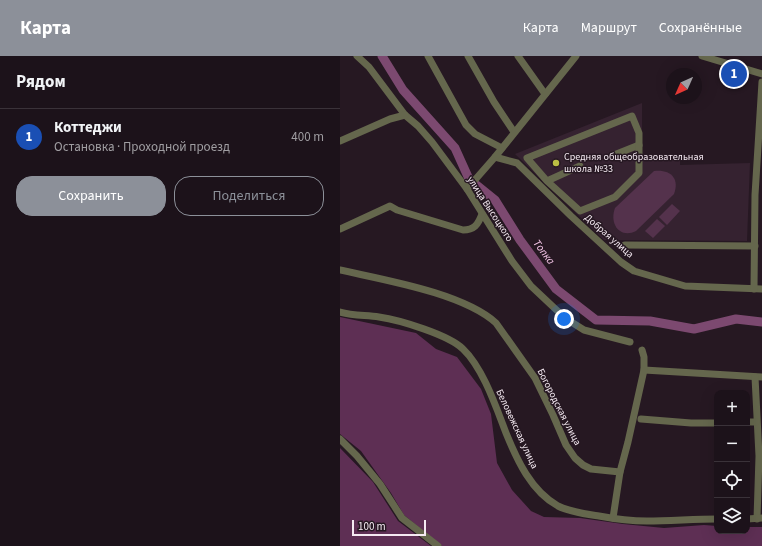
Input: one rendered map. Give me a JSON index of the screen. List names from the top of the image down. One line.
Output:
{"streets":{"street":["улица Высоцкого","Добрая улица","Богородская улица","Беловежская улица"]},"water":["Топка"],"places":["Средняя общеобразовательная школа №33"],"scale_bar":"100 m","north":"bottom left","page":{"header":"Карта","nav":["Карта","Маршрут","Сохранённые"],"heading":"Рядом","pins":"1","list":[{"mark":"1","name":"Коттеджи","note":"Остановка · Проходной проезд","value":"400 m"}],"buttons":["Сохранить","Поделиться"],"map_buttons":["+","−"],"scale":"100 m"}}
